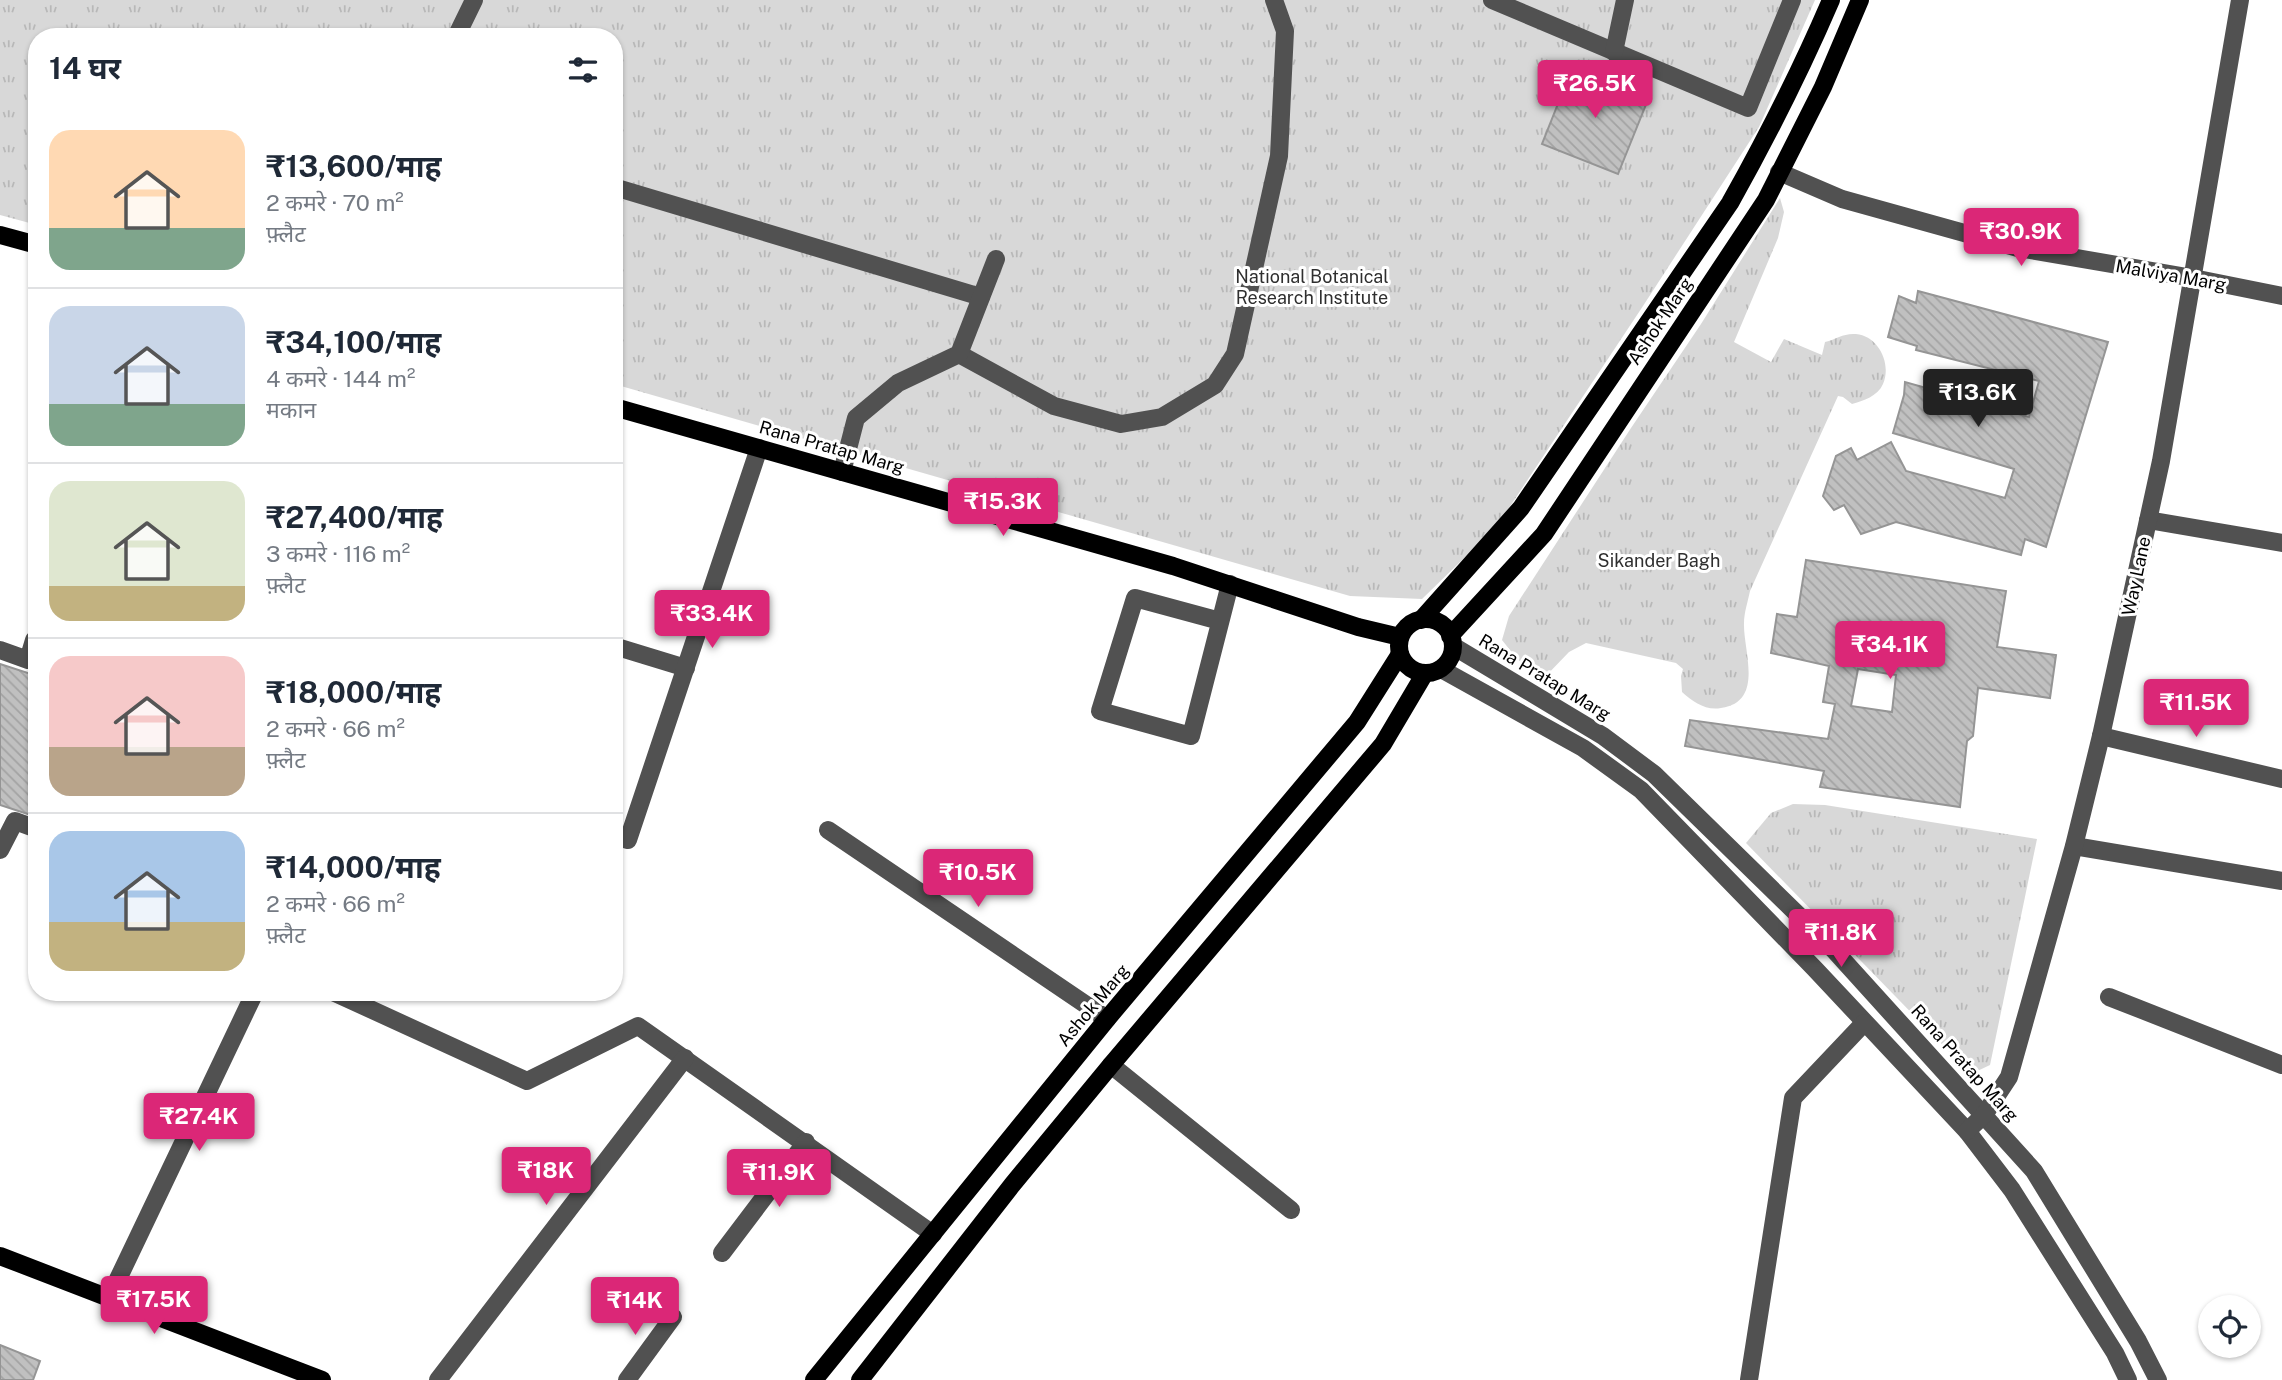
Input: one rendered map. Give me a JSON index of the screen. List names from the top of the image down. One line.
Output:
{"streets":{"main road":["Ashok Marg","Rana Pratap Marg"],"street":["Malviya Marg","Way Lane"]},"crossings":[["Malviya Marg","Ashok Marg"],["Malviya Marg","Way Lane"],["Ashok Marg","Rana Pratap Marg"],["Rana Pratap Marg","Way Lane"]],"parks":["National Botanical Research Institute","Sikander Bagh"],"page":{"heading":"14 घर","price":["₹26.5K","₹30.9K","₹13.6K","₹15.3K","₹33.4K","₹34.1K","₹11.5K","₹10.5K","₹11.8K","₹27.4K","₹18K","₹11.9K","₹17.5K","₹14K"],"list":[{"name":"₹13,600/माह","note":"2 कमरे · 70 m² · फ़्लैट"},{"name":"₹34,100/माह","note":"4 कमरे · 144 m² · मकान"},{"name":"₹27,400/माह","note":"3 कमरे · 116 m² · फ़्लैट"},{"name":"₹18,000/माह","note":"2 कमरे · 66 m² · फ़्लैट"},{"name":"₹14,000/माह","note":"2 कमरे · 66 m² · फ़्लैट"}]}}
